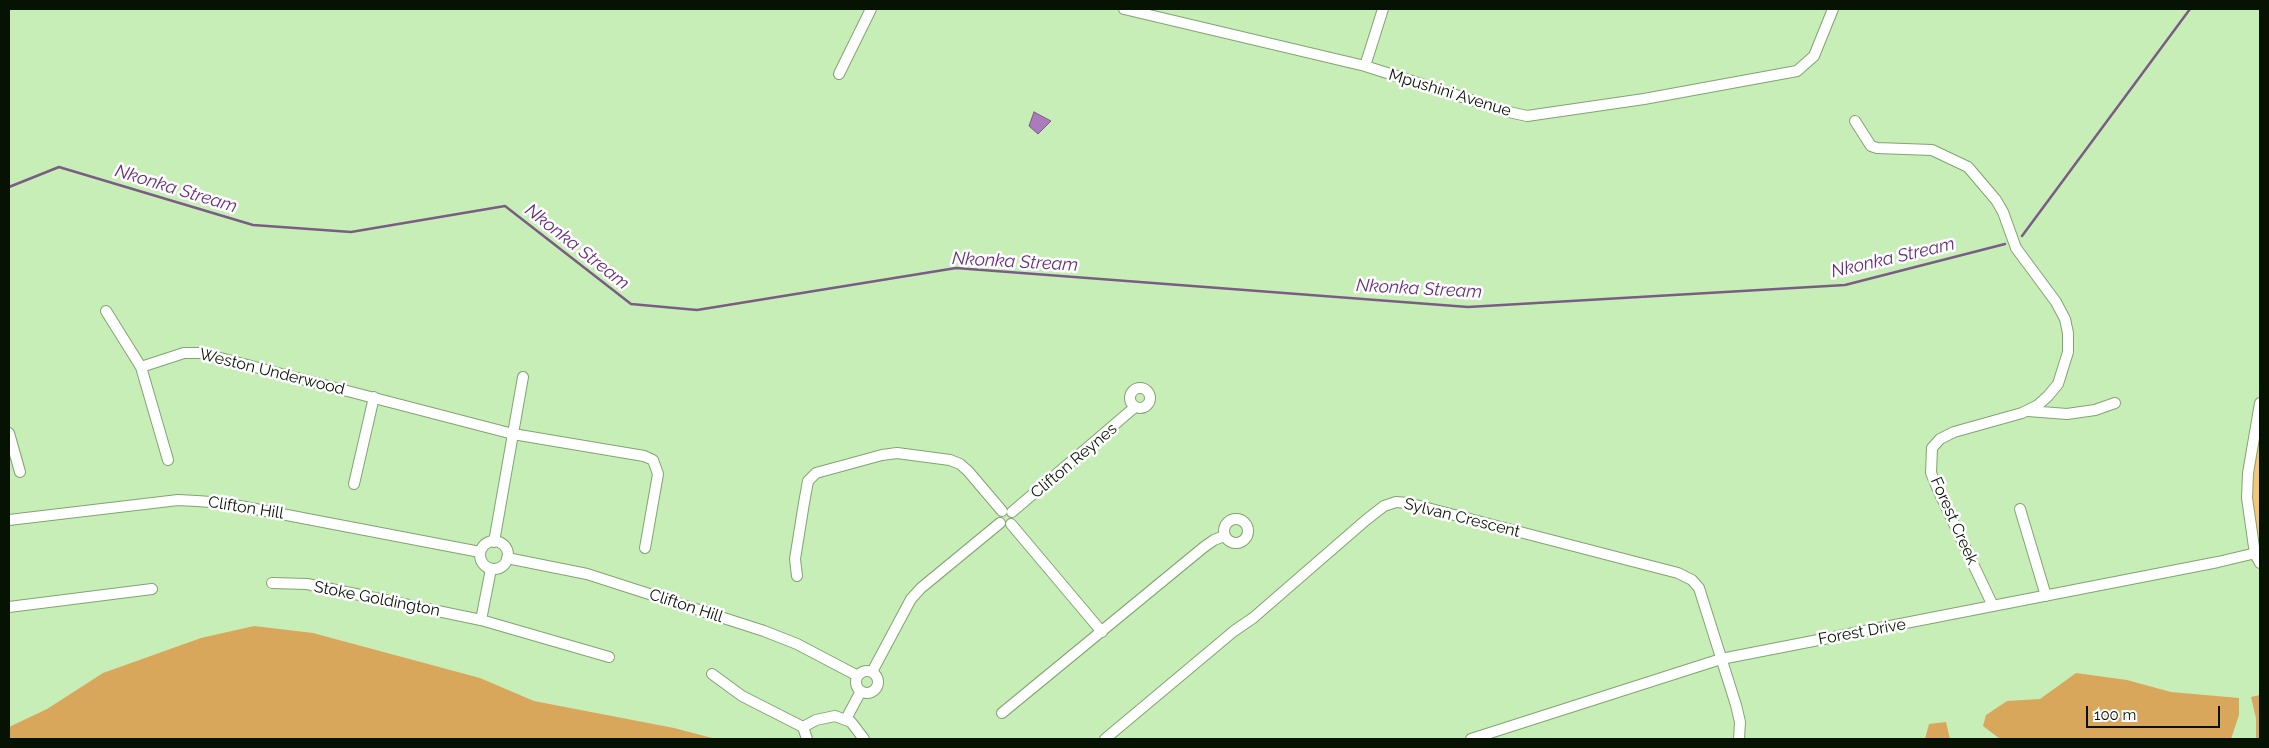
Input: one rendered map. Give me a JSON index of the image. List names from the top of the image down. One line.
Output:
{"streets":{"street":["Mpushini Avenue","Weston Underwood","Clifton Reynes","Clifton Hill","Sylvan Crescent","Forest Creek","Stoke Goldington","Forest Drive"]},"crossings":[["Sylvan Crescent","Forest Drive"],["Forest Creek","Forest Drive"]],"water":["Nkonka Stream"],"scale_bar":"100 m"}
